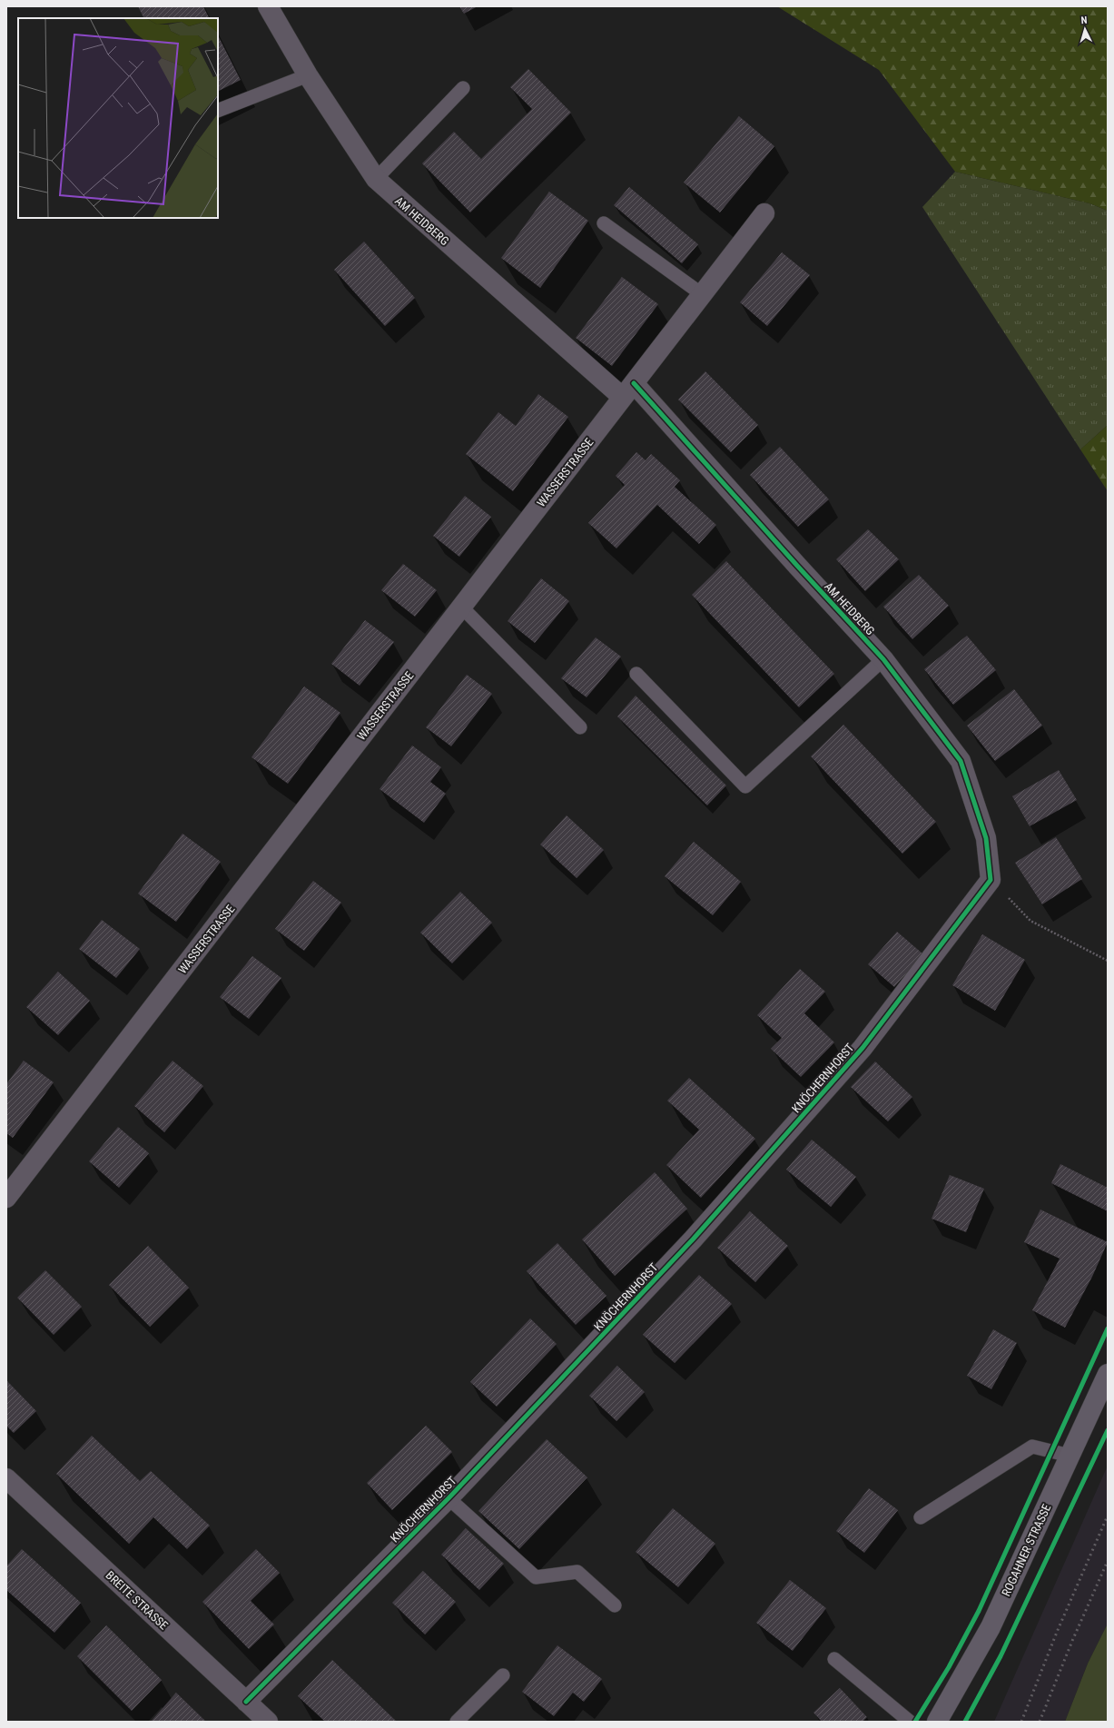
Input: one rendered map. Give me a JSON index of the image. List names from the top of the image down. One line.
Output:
{"streets":{"street":["AM HEIDBERG","WASSERSTRASSE","KNÖCHERNHORST","ROGAHNER STRASSE","BREITE STRASSE"]},"crossings":[["AM HEIDBERG","WASSERSTRASSE"],["AM HEIDBERG","KNÖCHERNHORST"],["KNÖCHERNHORST","BREITE STRASSE"]],"north":"top"}
